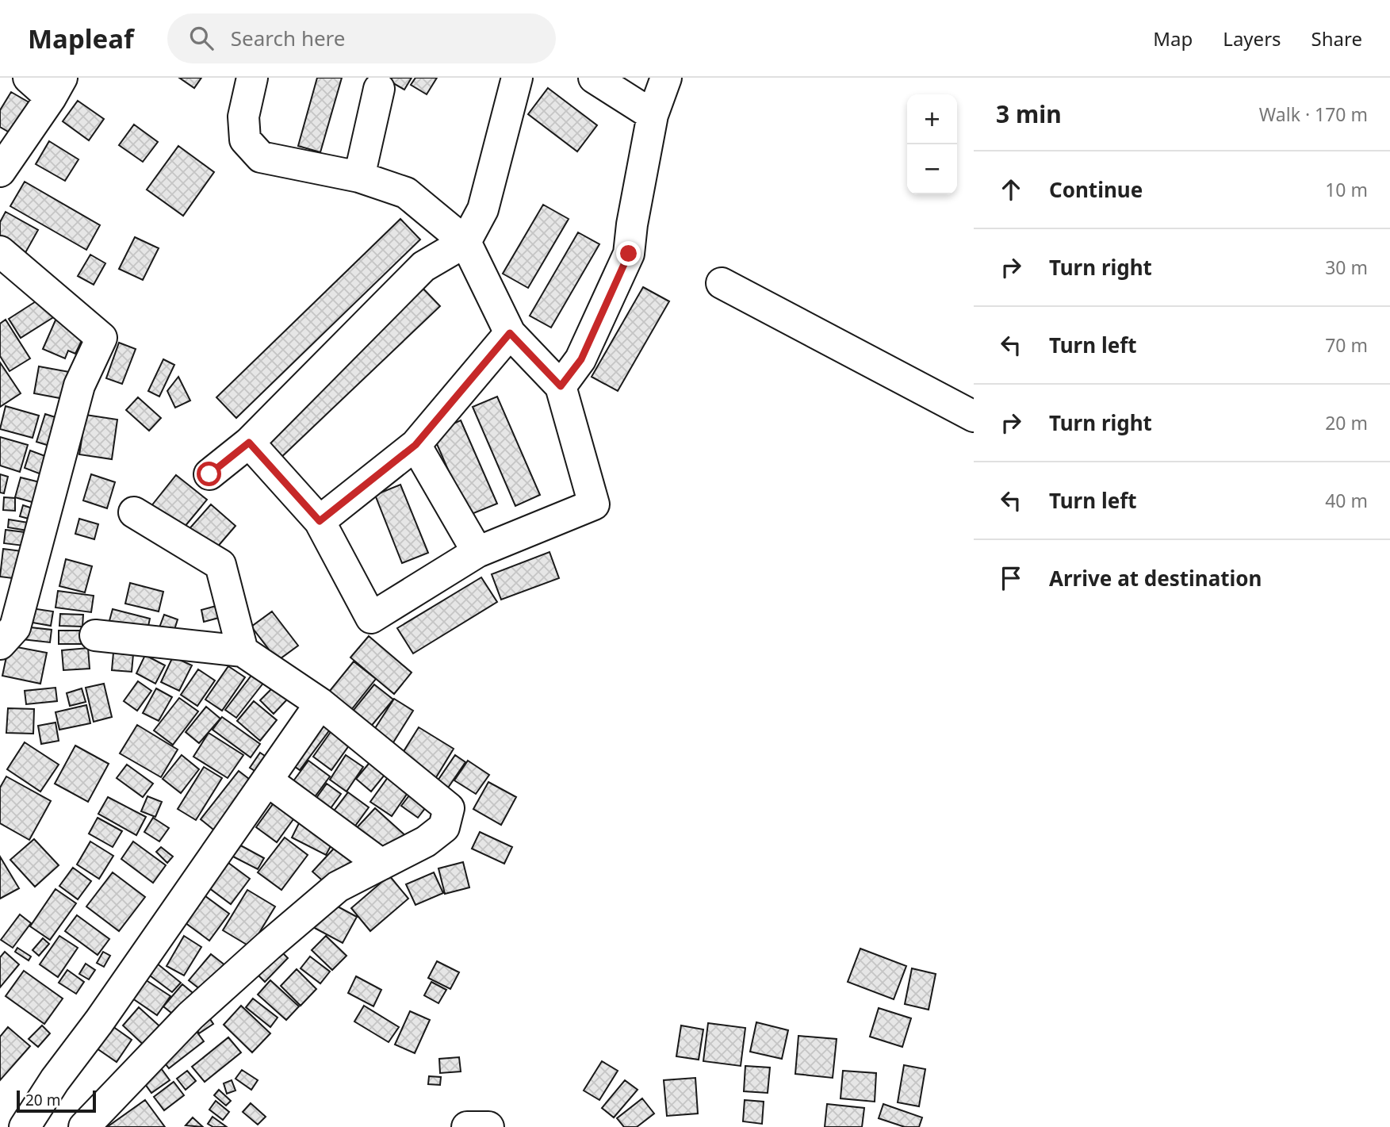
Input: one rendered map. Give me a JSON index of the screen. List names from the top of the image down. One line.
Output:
{"scale_bar":"20 m","page":{"header":"Mapleaf","search":"Search here","nav":["Map","Layers","Share"],"heading":["3 min","Walk · 170 m"],"map_buttons":["+","−"],"list":[["Continue","10 m"],["Turn right","30 m"],["Turn left","70 m"],["Turn right","20 m"],["Turn left","40 m"],"Arrive at destination"],"scale":"20 m"}}
